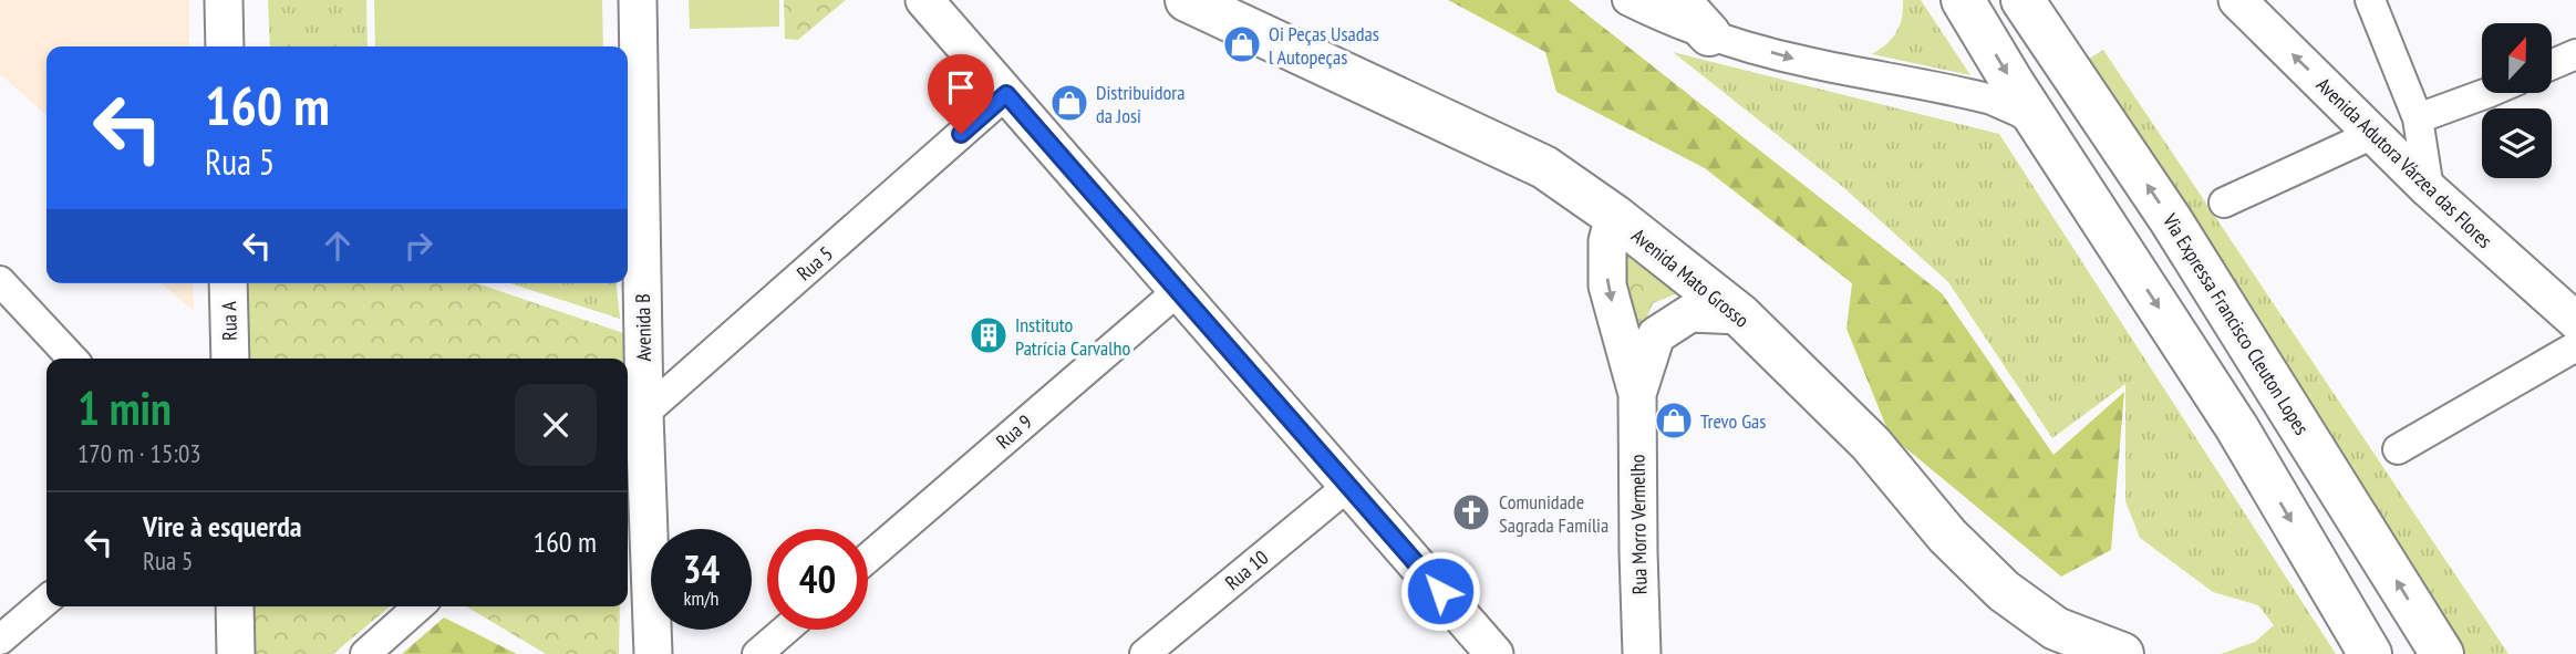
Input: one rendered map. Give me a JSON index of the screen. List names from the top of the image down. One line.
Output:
{"streets":{"main road":["Avenida Mato Grosso","Via Expressa Francisco Cleuton Lopes"],"street":["Avenida Adutora Várzea das Flores","Rua 5","Rua A","Avenida B","Rua 9","Rua Morro Vermelho","Rua 10"]},"crossings":[["Rua 5","Avenida B"],["Avenida Mato Grosso","Rua Morro Vermelho"]],"places":{"shop":["Oi Peças Usadas l Autopeças","Distribuidora da Josi","Trevo Gas"],"building":["Instituto Patrícia Carvalho"],"church":["Comunidade Sagrada Família"]},"north":"top","page":{"turn":["160 m","Rua 5"],"heading":["1 min","170 m · 15:03"],"list":[{"name":"Vire à esquerda","note":"Rua 5","value":"160 m"}],"speed":"34 km/h","limit":"40"}}
